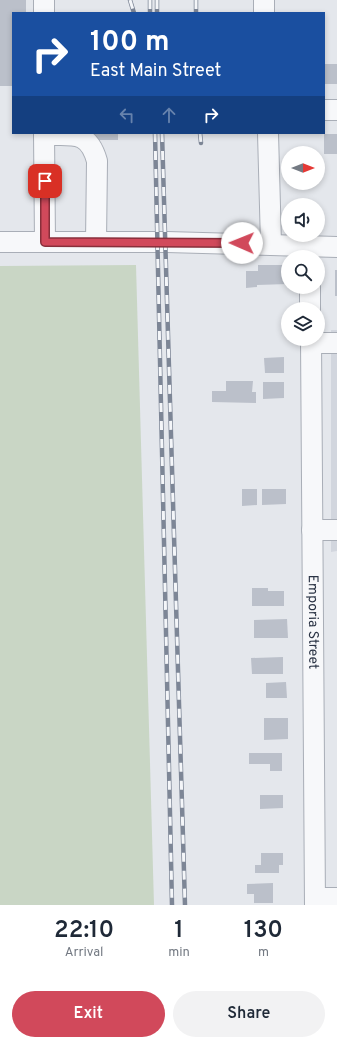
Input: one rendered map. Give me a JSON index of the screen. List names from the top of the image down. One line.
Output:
{"streets":{"street":["Emporia Street"]},"north":"right","page":{"turn":["100 m","East Main Street"],"eta":["22:10","Arrival","1","min","130","m"],"buttons":["Exit","Share"]}}
